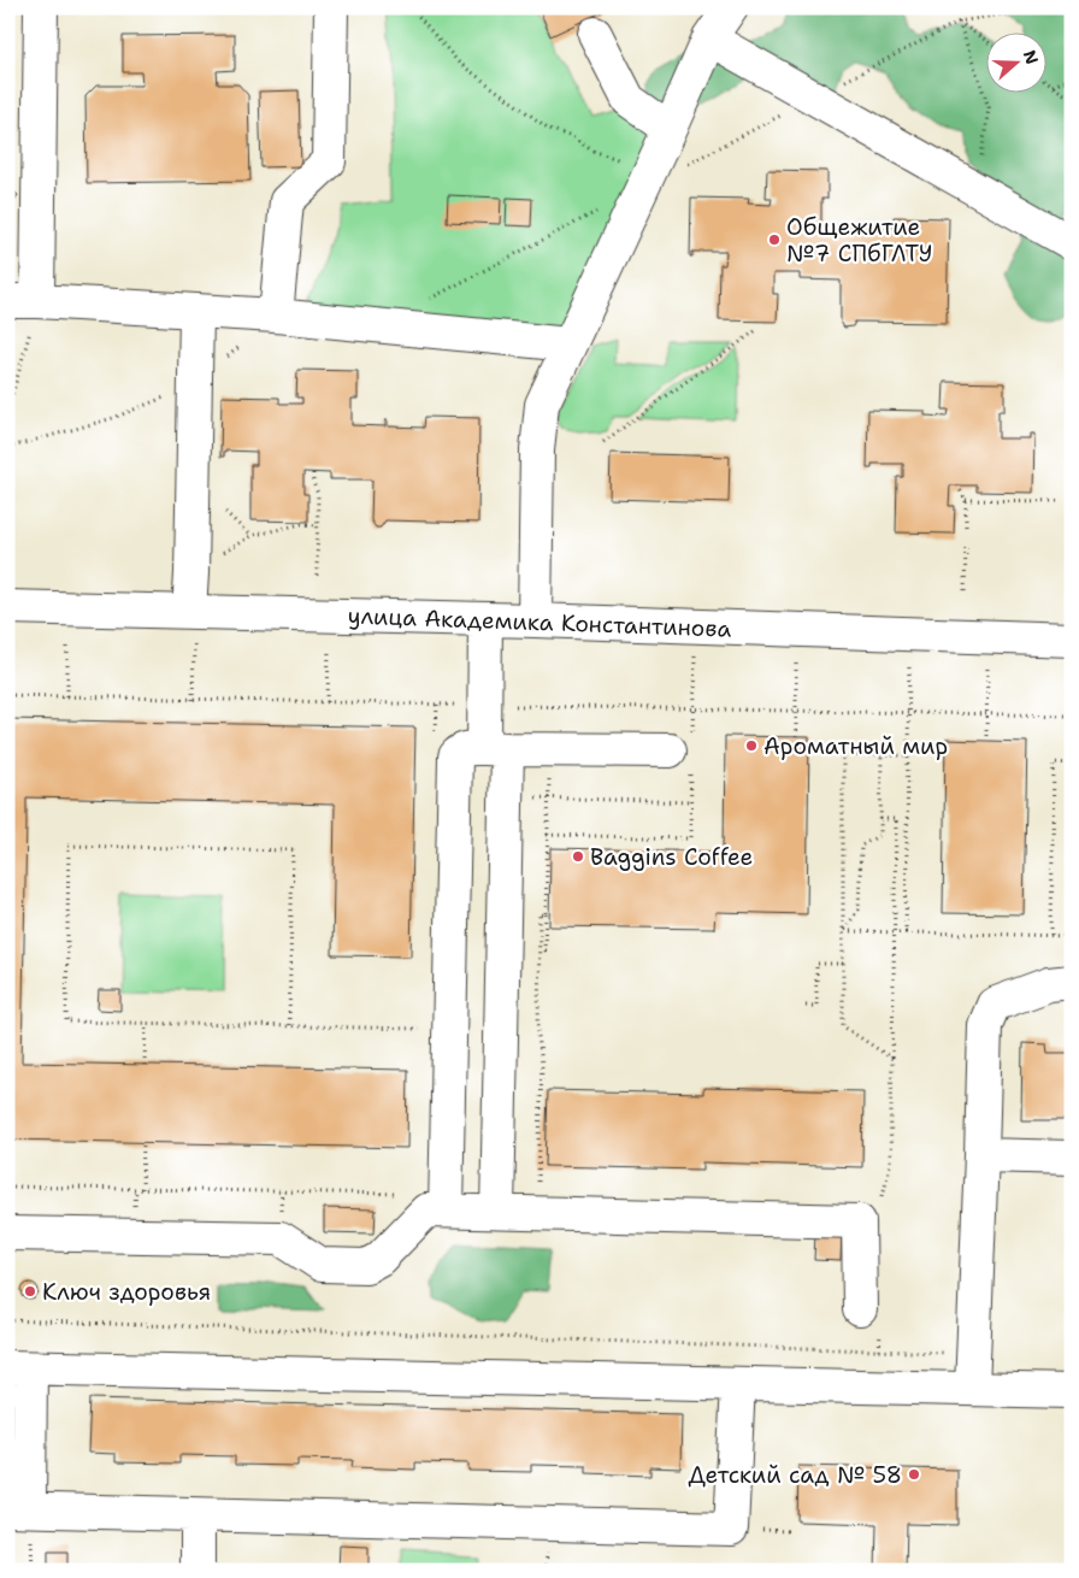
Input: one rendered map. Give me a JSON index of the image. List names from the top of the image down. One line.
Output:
{"streets":{"street":["улица Академика Константинова"]},"places":["Общежитие №7 СПбГЛТУ","Ароматный мир","Baggins Coffee","Ключ здоровья","Детский сад № 58"],"north":"right"}
